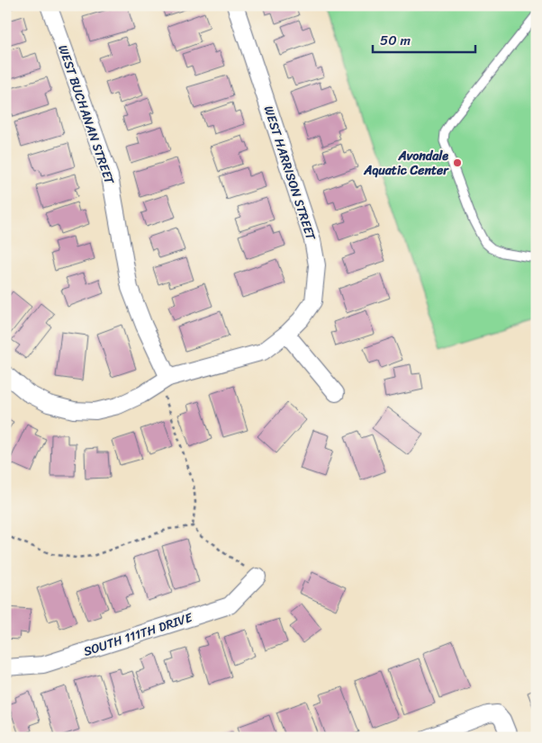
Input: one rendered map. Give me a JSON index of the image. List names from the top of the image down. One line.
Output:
{"streets":{"street":["WEST BUCHANAN STREET","WEST HARRISON STREET","SOUTH 111TH DRIVE"]},"crossings":[["WEST BUCHANAN STREET","WEST HARRISON STREET"]],"places":["Avondale Aquatic Center"],"scale_bar":"50 m"}
